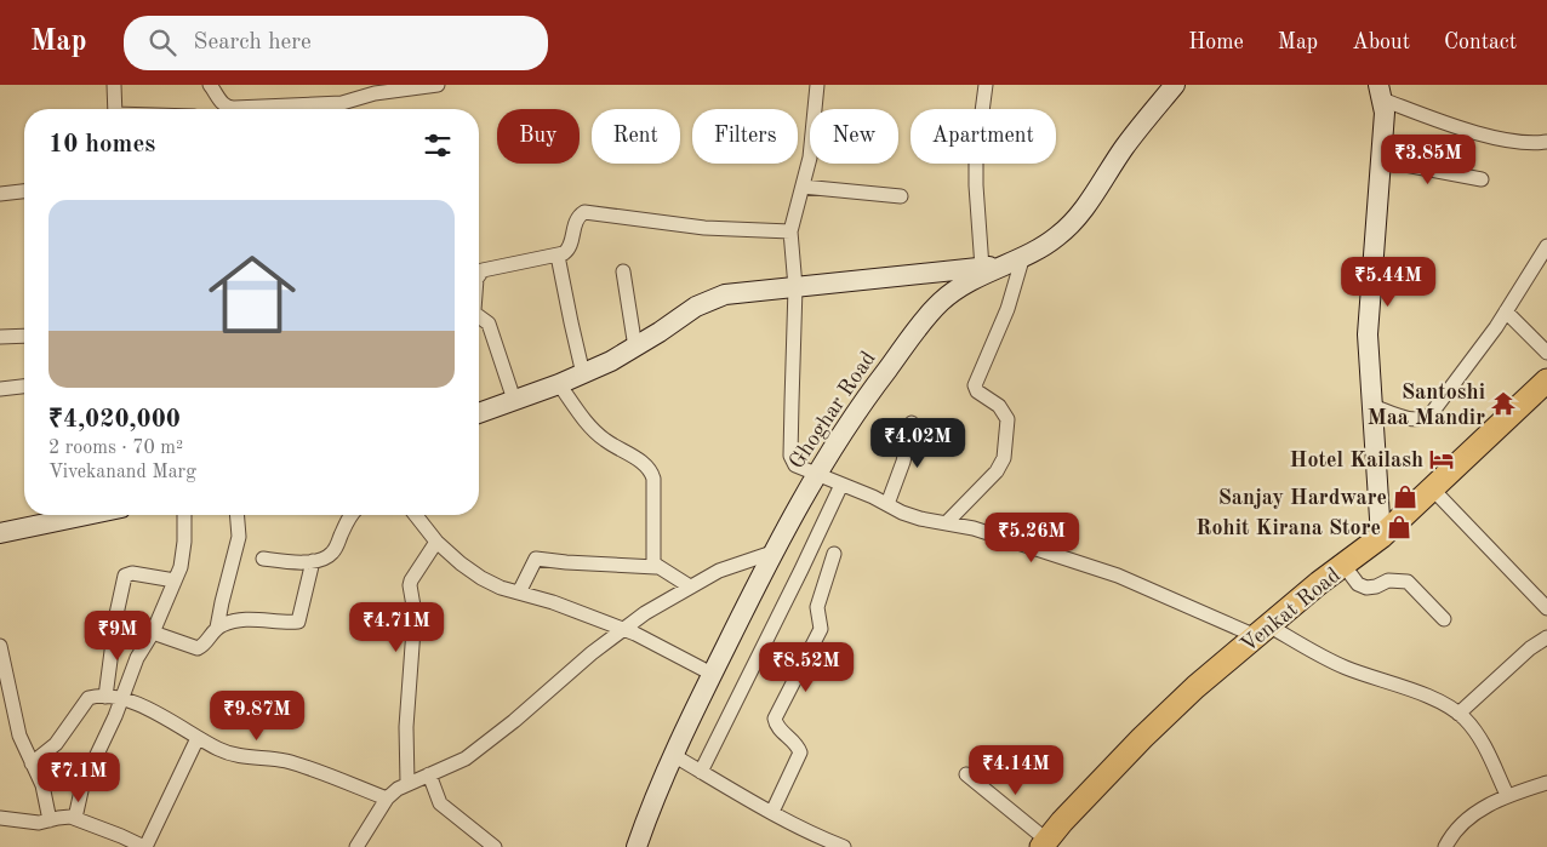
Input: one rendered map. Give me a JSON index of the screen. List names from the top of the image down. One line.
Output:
{"streets":{"main road":["Venkat Road"],"street":["Ghoghar Road"]},"places":{"temple":["Santoshi Maa Mandir"],"hotel":["Hotel Kailash"],"shop":["Sanjay Hardware","Rohit Kirana Store"]},"page":{"header":"Map","search":"Search here","nav":["Home","Map","About","Contact"],"chip":["Buy","Rent","Filters","New","Apartment"],"heading":"10 homes","price":["₹3.85M","₹5.44M","₹4.02M","₹5.26M","₹4.71M","₹9M","₹8.52M","₹9.87M","₹4.14M","₹7.1M"],"list":[{"name":"₹4,020,000","note":"2 rooms · 70 m² · Vivekanand Marg"}]}}
